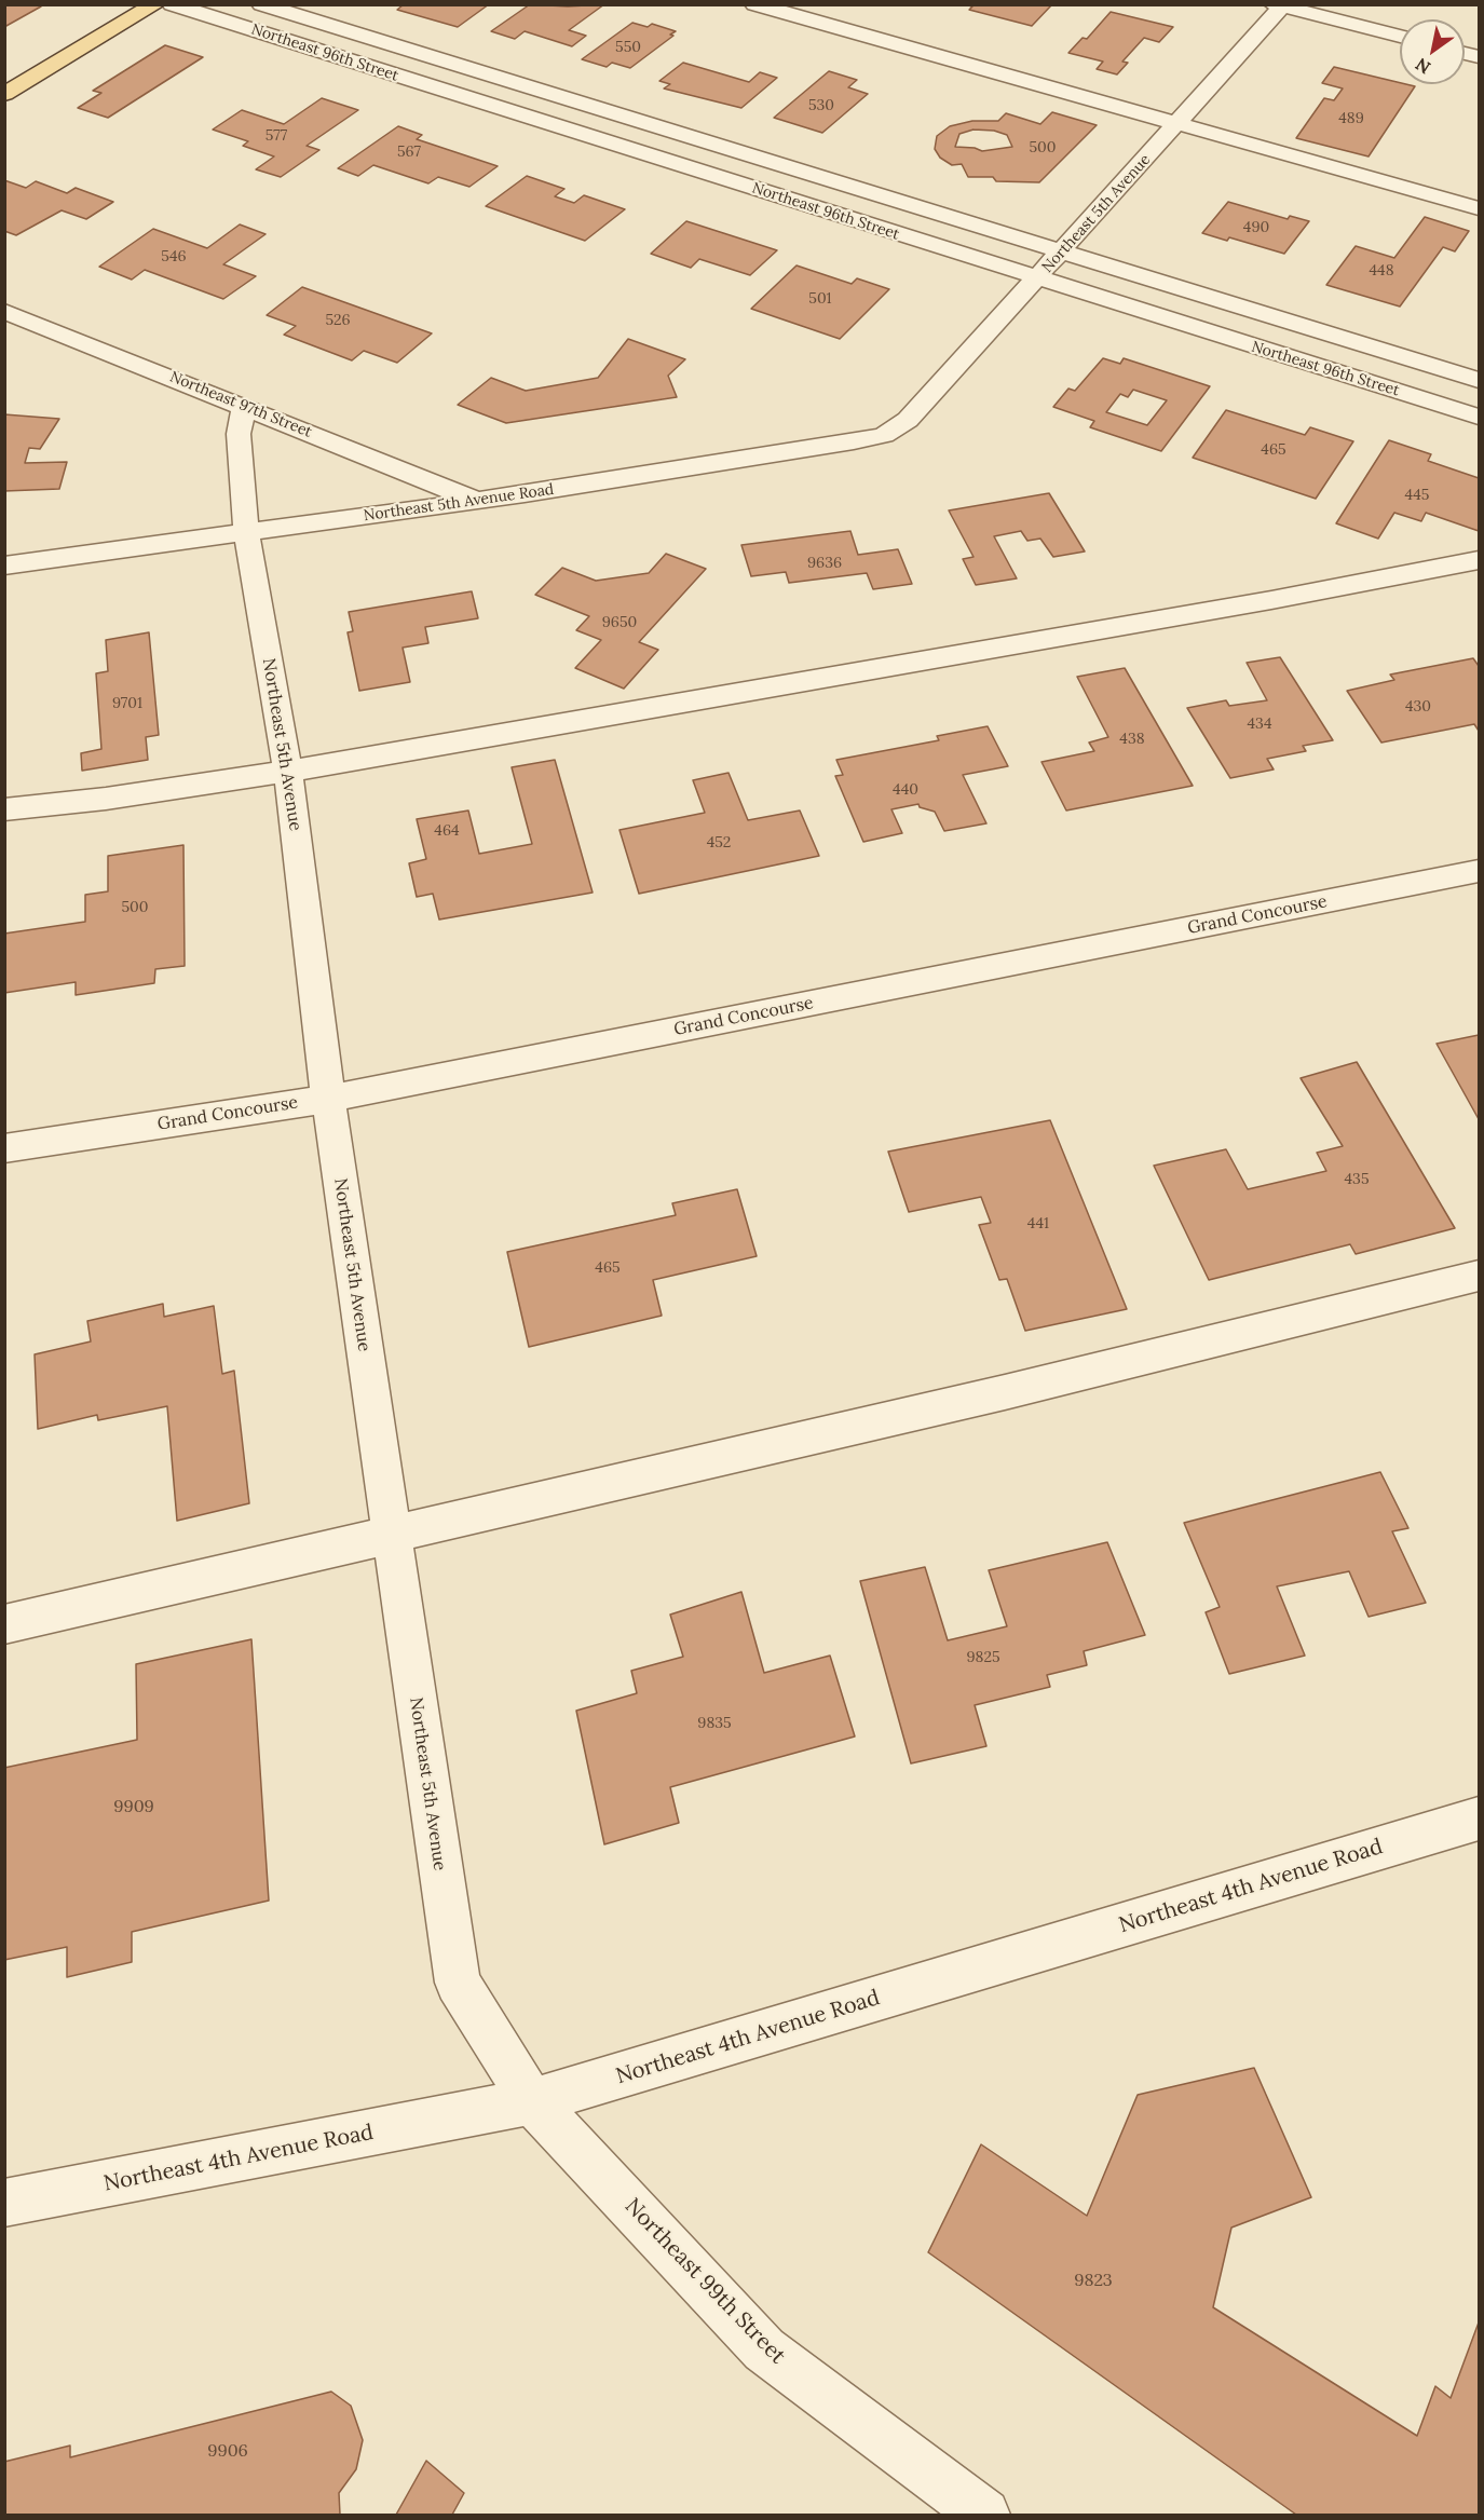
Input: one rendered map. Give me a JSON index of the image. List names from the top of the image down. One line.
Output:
{"streets":{"street":["Northeast 96th Street","Northeast 5th Avenue","Northeast 97th Street","Northeast 5th Avenue Road","Grand Concourse","Northeast 4th Avenue Road","Northeast 99th Street"]},"crossings":[["Northeast 96th Street","Northeast 5th Avenue"],["Northeast 5th Avenue","Northeast 97th Street"],["Northeast 5th Avenue","Northeast 5th Avenue Road"],["Northeast 5th Avenue","Grand Concourse"],["Northeast 5th Avenue","Northeast 4th Avenue Road"],["Northeast 5th Avenue","Northeast 99th Street"],["Northeast 97th Street","Northeast 5th Avenue Road"],["Northeast 4th Avenue Road","Northeast 99th Street"]],"house_numbers":["550","530","489","577","500","567","490","546","448","501","526","465","445","9636","9650","9701","430","434","438","440","464","452","500","435","441","465","9825","9835","9909","9823","9906"],"north":"bottom left"}
